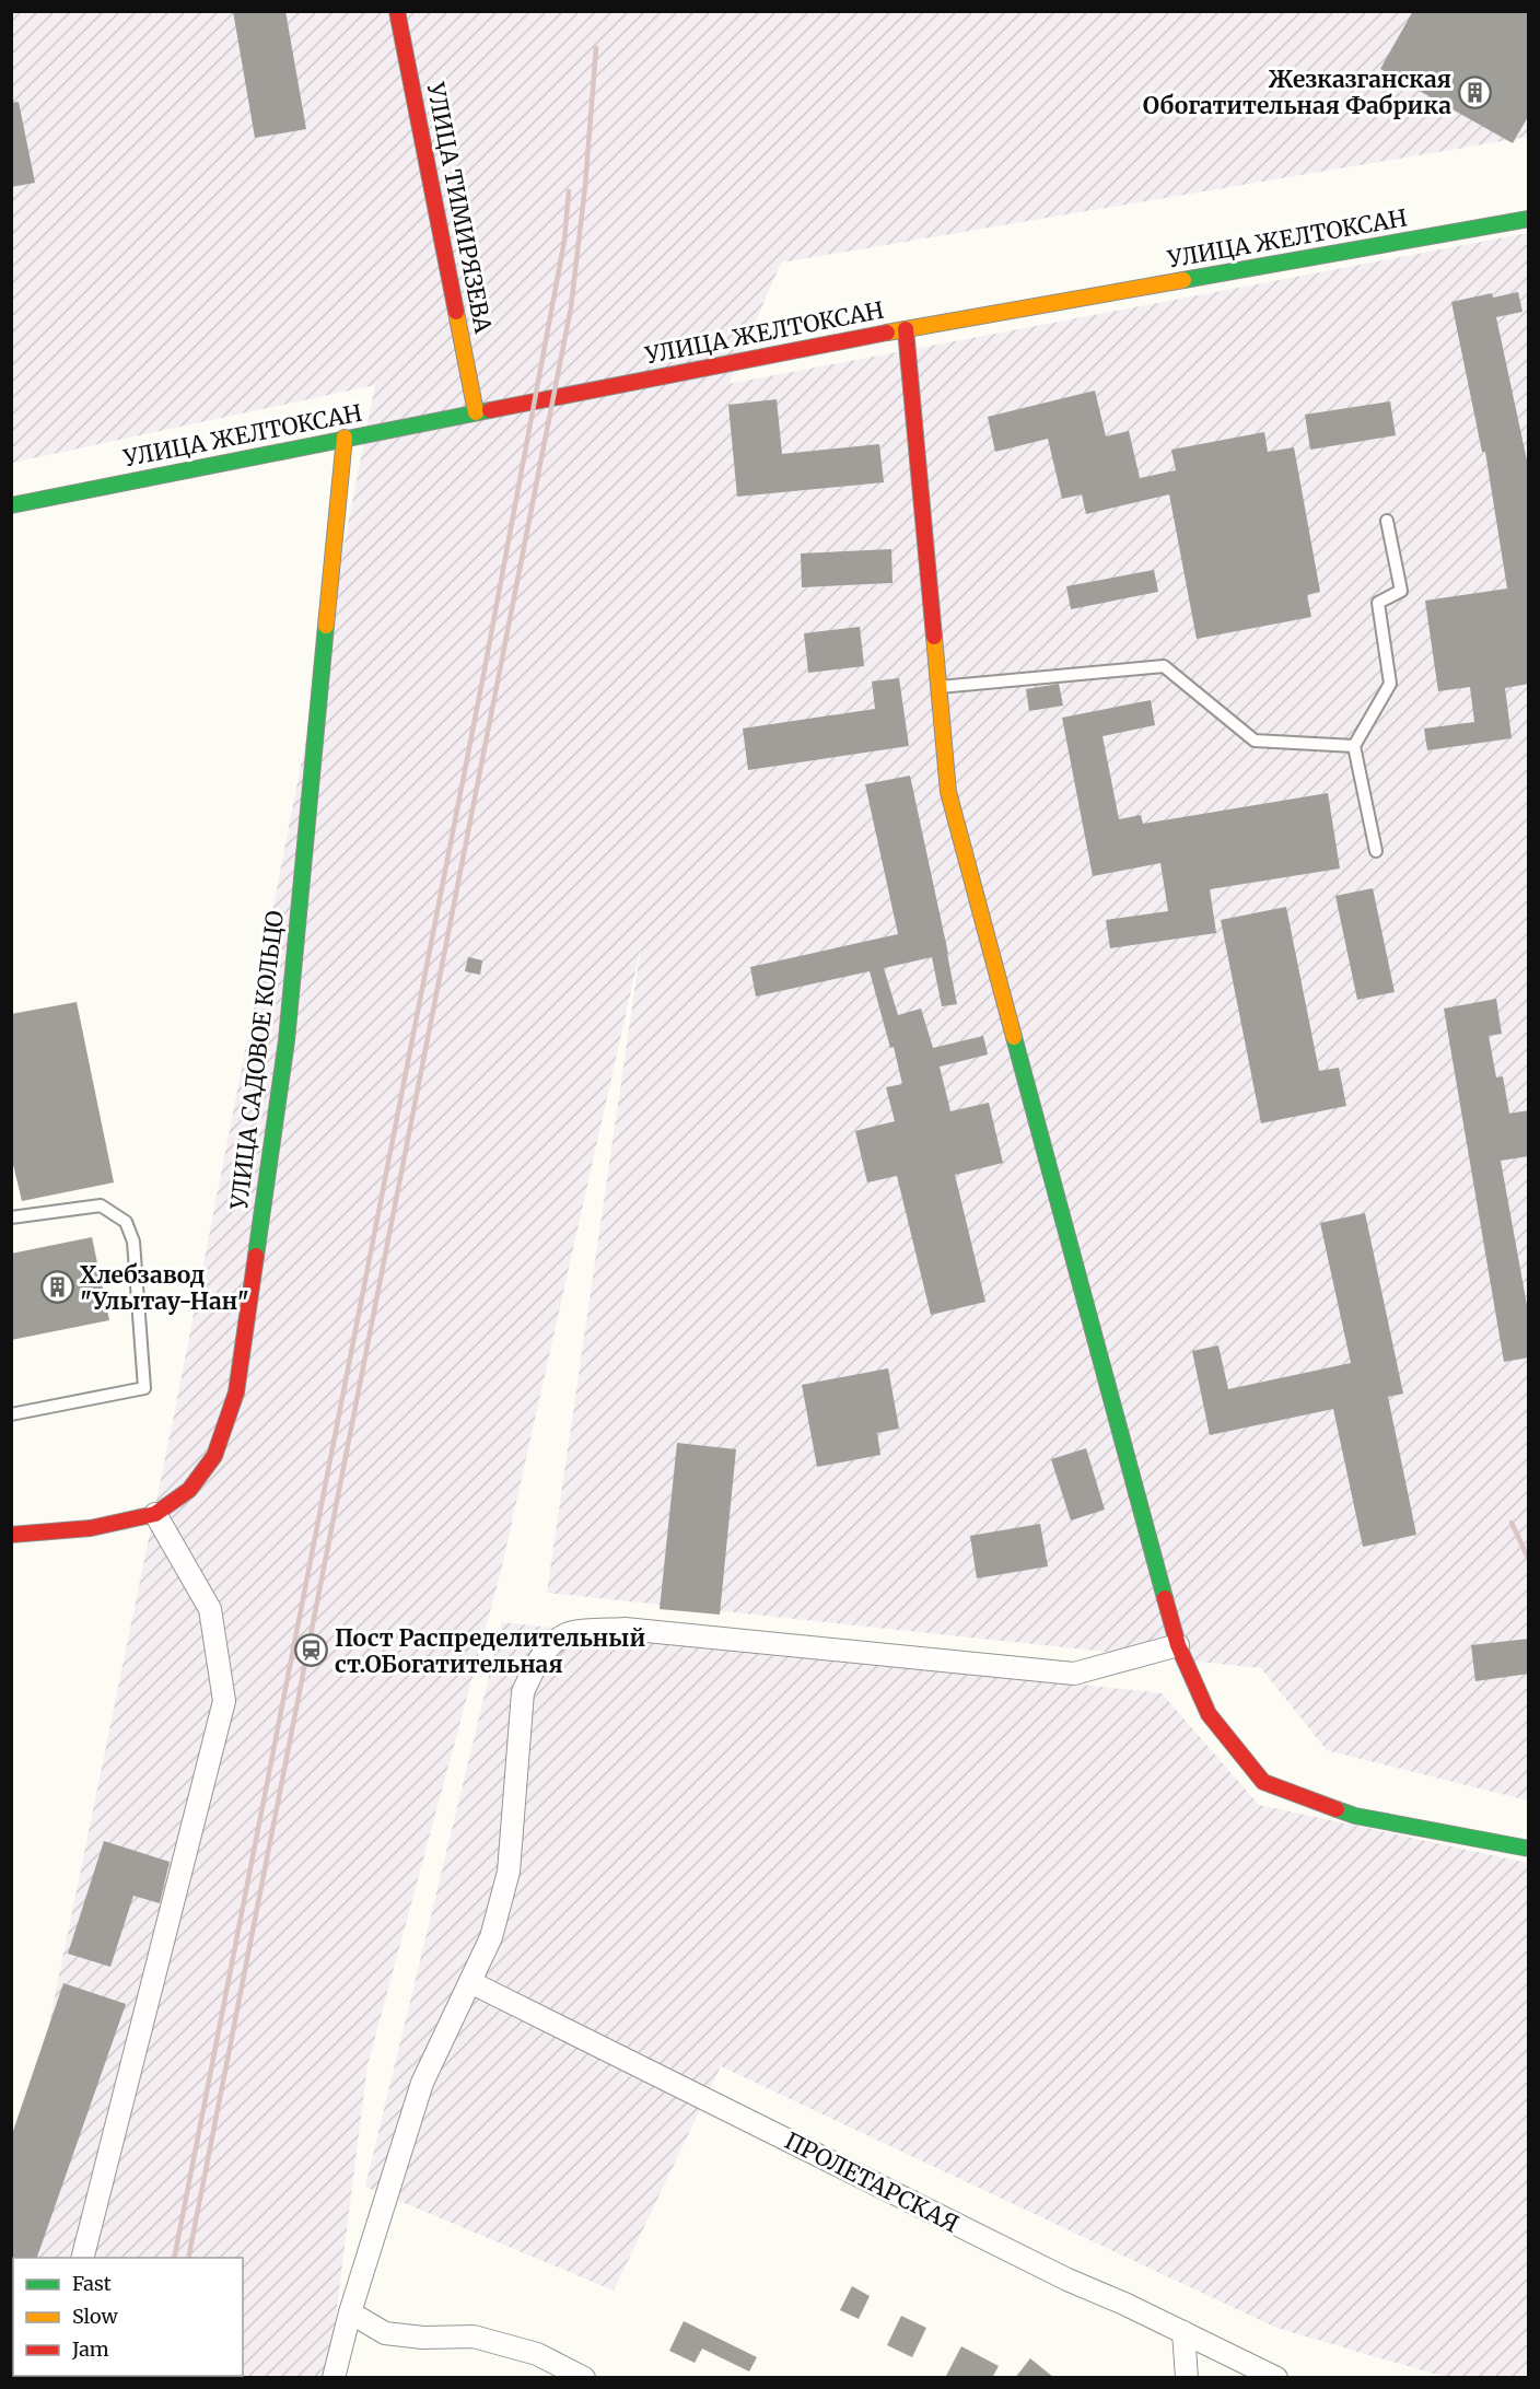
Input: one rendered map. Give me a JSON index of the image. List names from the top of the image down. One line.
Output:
{"streets":{"street":["УЛИЦА ТИМИРЯЗЕВА","УЛИЦА ЖЕЛТОКСАН","УЛИЦА САДОВОЕ КОЛЬЦО","ПРОЛЕТАРСКАЯ"]},"crossings":[["УЛИЦА ТИМИРЯЗЕВА","УЛИЦА ЖЕЛТОКСАН"],["УЛИЦА ЖЕЛТОКСАН","УЛИЦА САДОВОЕ КОЛЬЦО"]],"places":{"building":["Жезказганская Обогатительная Фабрика","Хлебзавод \"Улытау-Нан\""],"station":["Пост Распределительный ст.ОБогатительная"]},"legend":["Fast","Slow","Jam"]}
